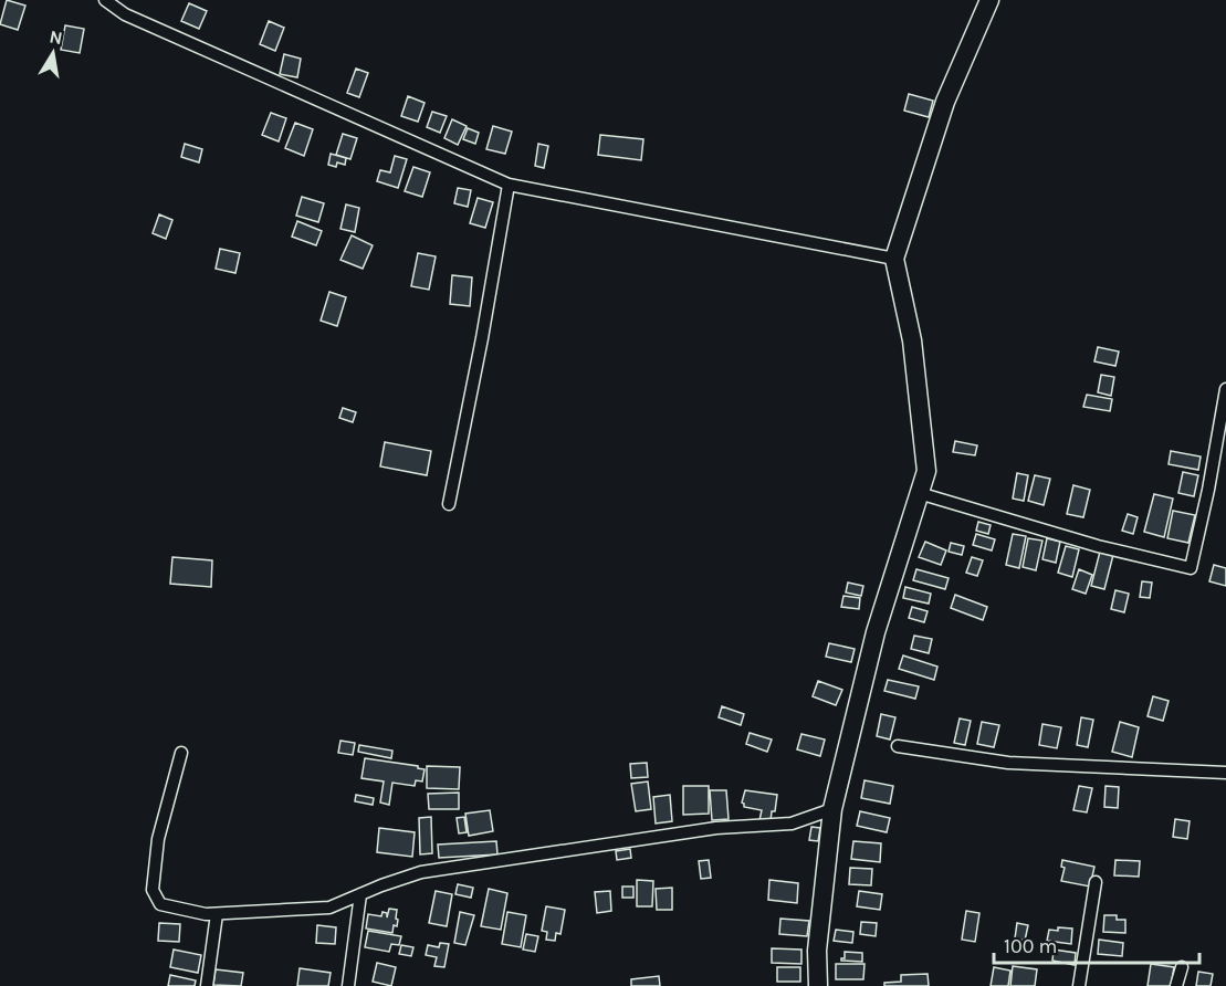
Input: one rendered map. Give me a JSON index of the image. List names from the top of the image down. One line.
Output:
{"scale_bar":"100 m","north":"top"}
